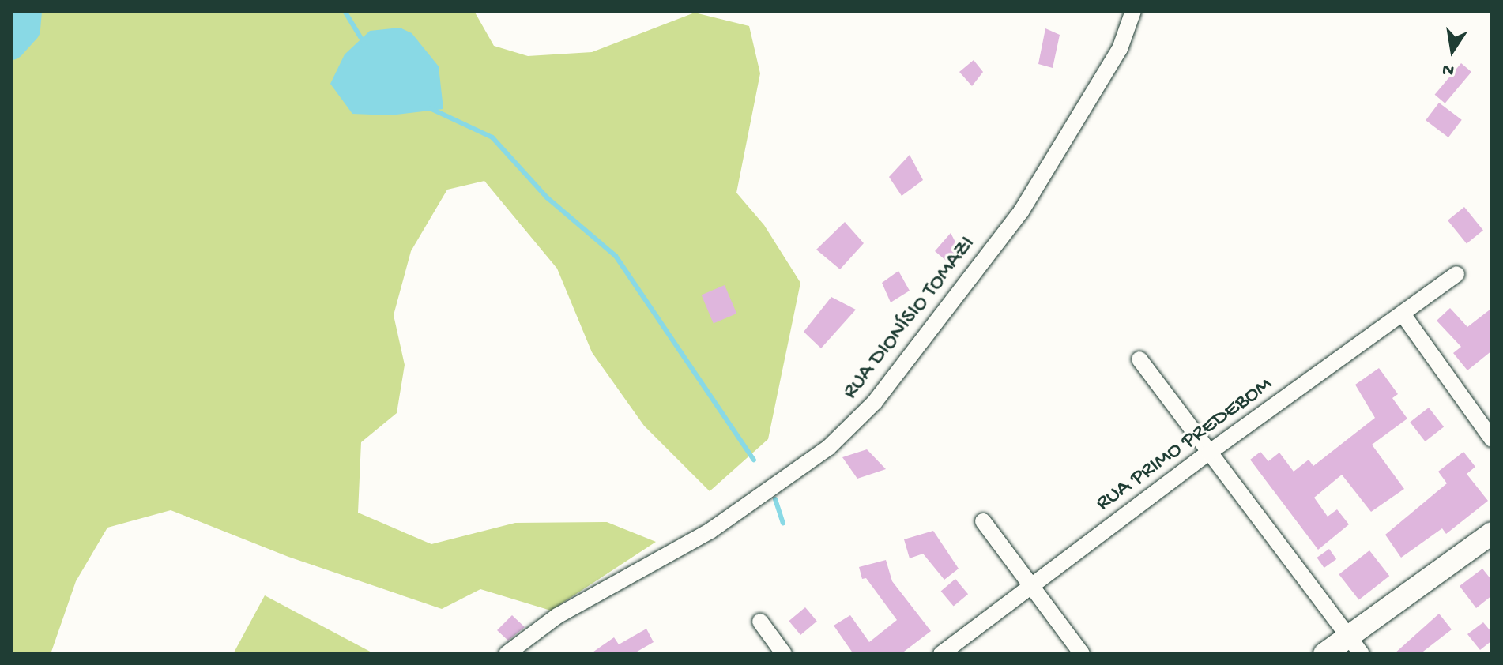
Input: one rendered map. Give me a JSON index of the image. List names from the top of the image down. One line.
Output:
{"streets":{"street":["RUA DIONÍSIO TOMAZI","RUA PRIMO PREDEBOM"]},"north":"bottom"}
